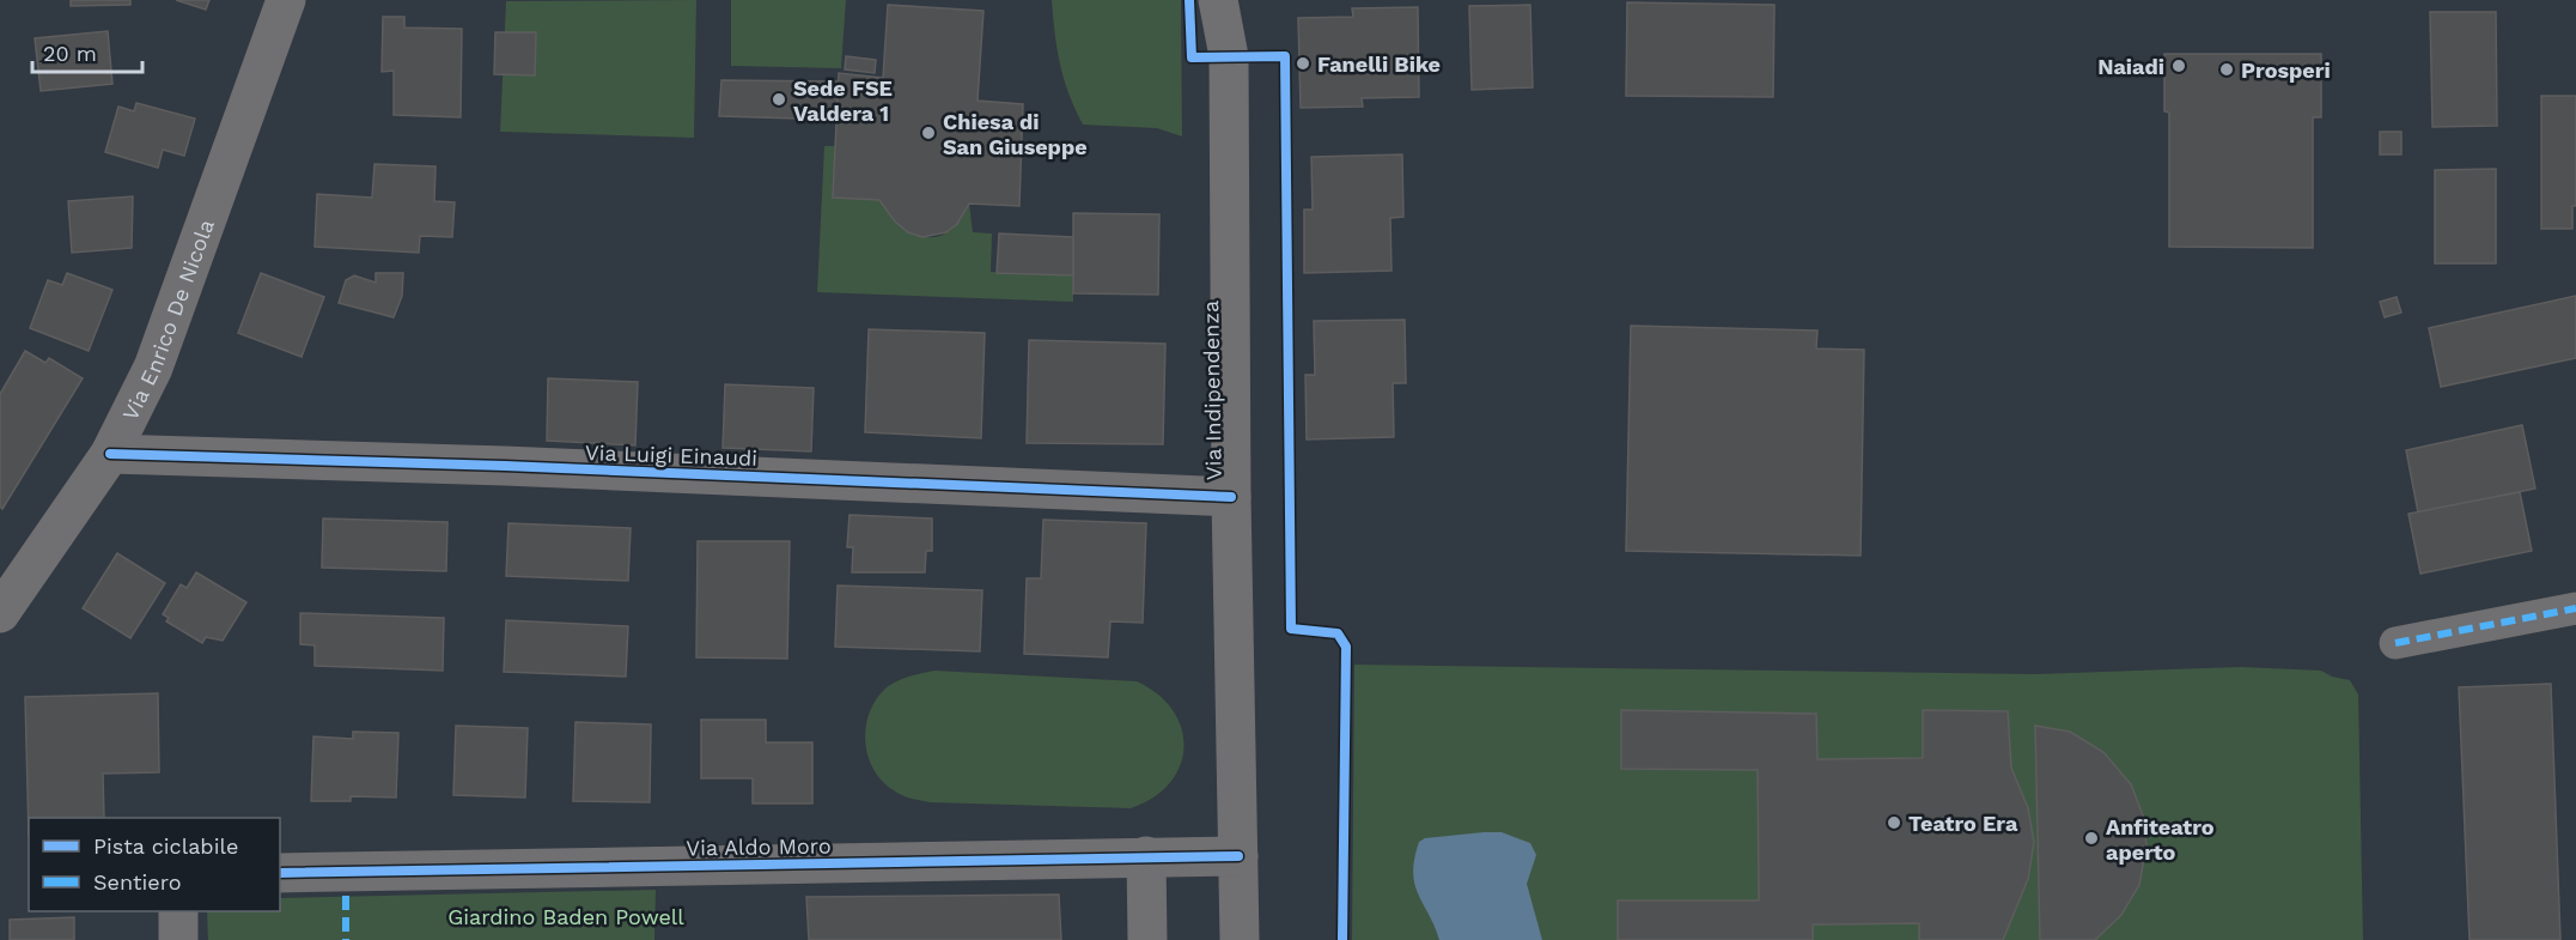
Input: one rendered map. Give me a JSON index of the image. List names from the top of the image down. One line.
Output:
{"streets":{"street":["Via Enrico De Nicola","Via Indipendenza","Via Luigi Einaudi","Via Aldo Moro"]},"crossings":[["Via Enrico De Nicola","Via Luigi Einaudi"],["Via Indipendenza","Via Luigi Einaudi"],["Via Indipendenza","Via Aldo Moro"]],"parks":["Giardino Baden Powell"],"places":["Fanelli Bike","Naiadi","Prosperi","Sede FSE Valdera 1","Chiesa di San Giuseppe","Teatro Era","Anfiteatro aperto"],"legend":["Pista ciclabile","Sentiero"],"scale_bar":"20 m"}
